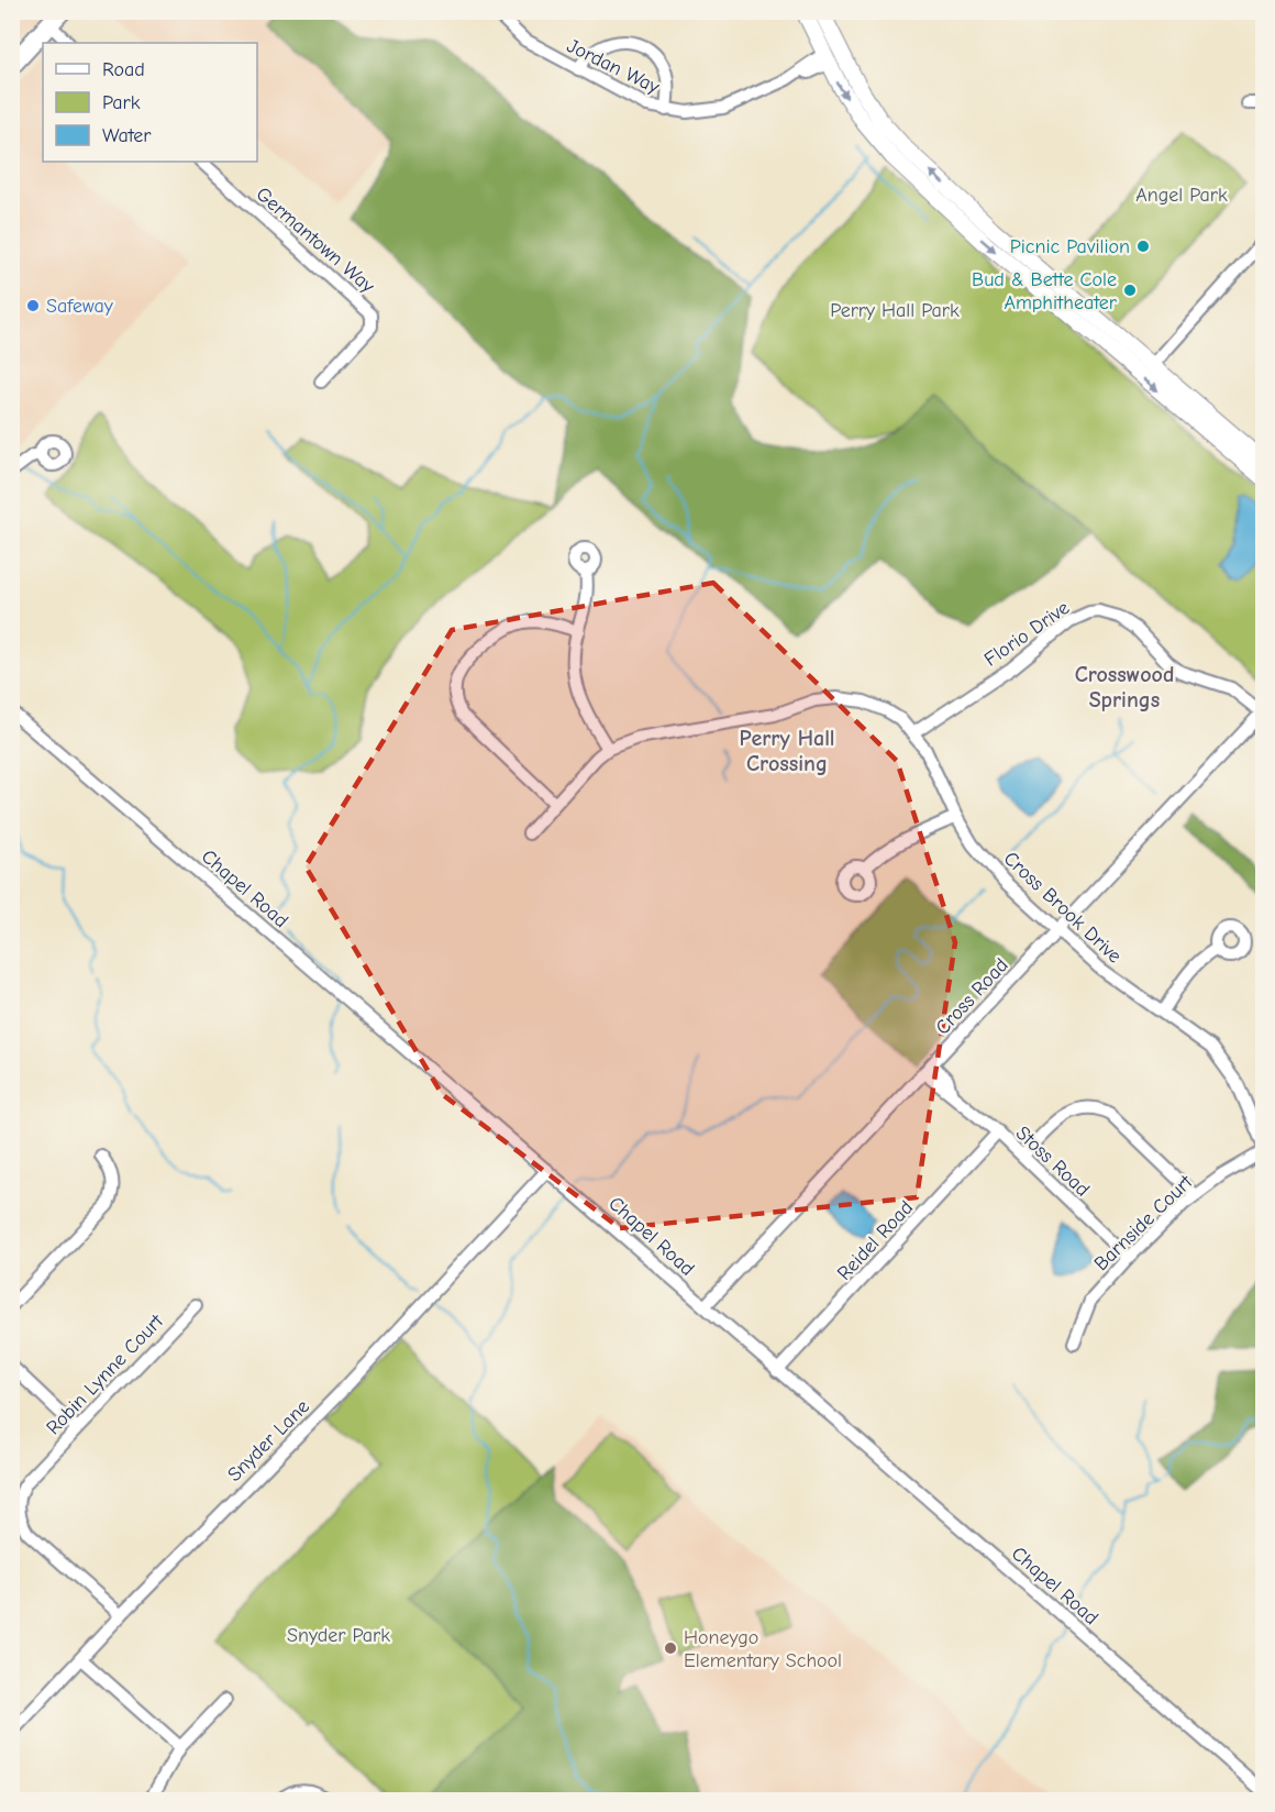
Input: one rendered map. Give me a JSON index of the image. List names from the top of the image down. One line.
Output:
{"streets":{"street":["Jordan Way","Germantown Way","Florio Drive","Chapel Road","Cross Brook Drive","Cross Road","Stoss Road","Barnside Court","Reidel Road","Robin Lynne Court","Snyder Lane"]},"crossings":[["Florio Drive","Cross Brook Drive"],["Florio Drive","Cross Road"],["Chapel Road","Cross Road"],["Chapel Road","Reidel Road"],["Chapel Road","Snyder Lane"],["Cross Brook Drive","Cross Road"],["Cross Brook Drive","Barnside Court"],["Cross Road","Stoss Road"],["Stoss Road","Barnside Court"],["Stoss Road","Reidel Road"],["Robin Lynne Court","Snyder Lane"]],"districts":["Crosswood Springs","Perry Hall Crossing"],"parks":["Angel Park","Perry Hall Park","Snyder Park"],"places":["Picnic Pavilion","Bud & Bette Cole Amphitheater","Safeway","Honeygo Elementary School"],"legend":["Road","Park","Water"]}
